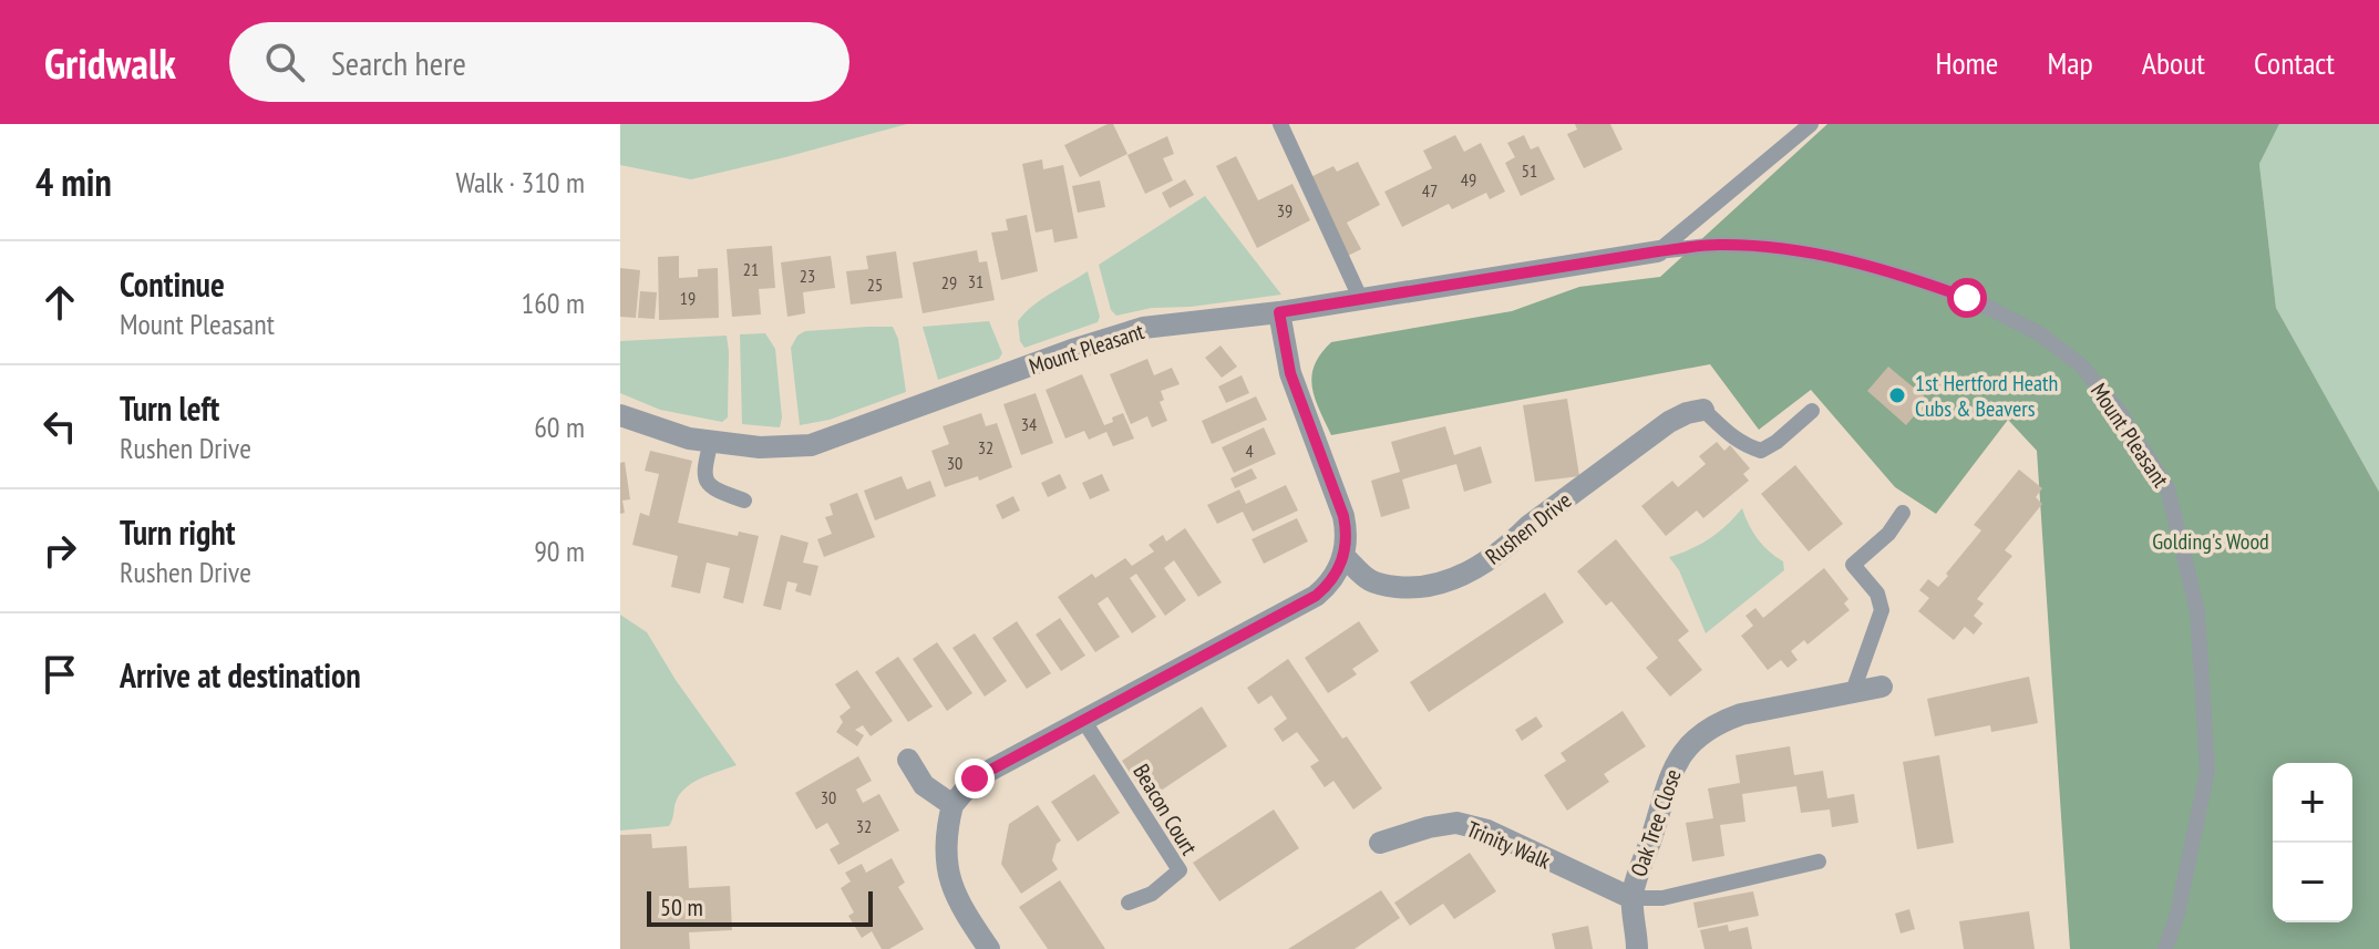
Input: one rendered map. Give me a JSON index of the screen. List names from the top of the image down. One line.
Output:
{"streets":{"street":["Mount Pleasant","Rushen Drive","Oak Tree Close","Trinity Walk"],"lane":["Beacon Court"]},"crossings":[["Oak Tree Close","Trinity Walk"]],"parks":["Golding's Wood"],"places":["1st Hertford Heath Cubs & Beavers"],"house_numbers":["51","49","47","39","21","23","31","29","25","19","34","32","4","30","30","32"],"scale_bar":"50 m","page":{"header":"Gridwalk","search":"Search here","nav":["Home","Map","About","Contact"],"heading":["4 min","Walk · 310 m"],"list":[["Continue","Mount Pleasant","160 m"],["Turn left","Rushen Drive","60 m"],["Turn right","Rushen Drive","90 m"],"Arrive at destination"],"map_buttons":["+","−"],"scale":"50 m"}}
